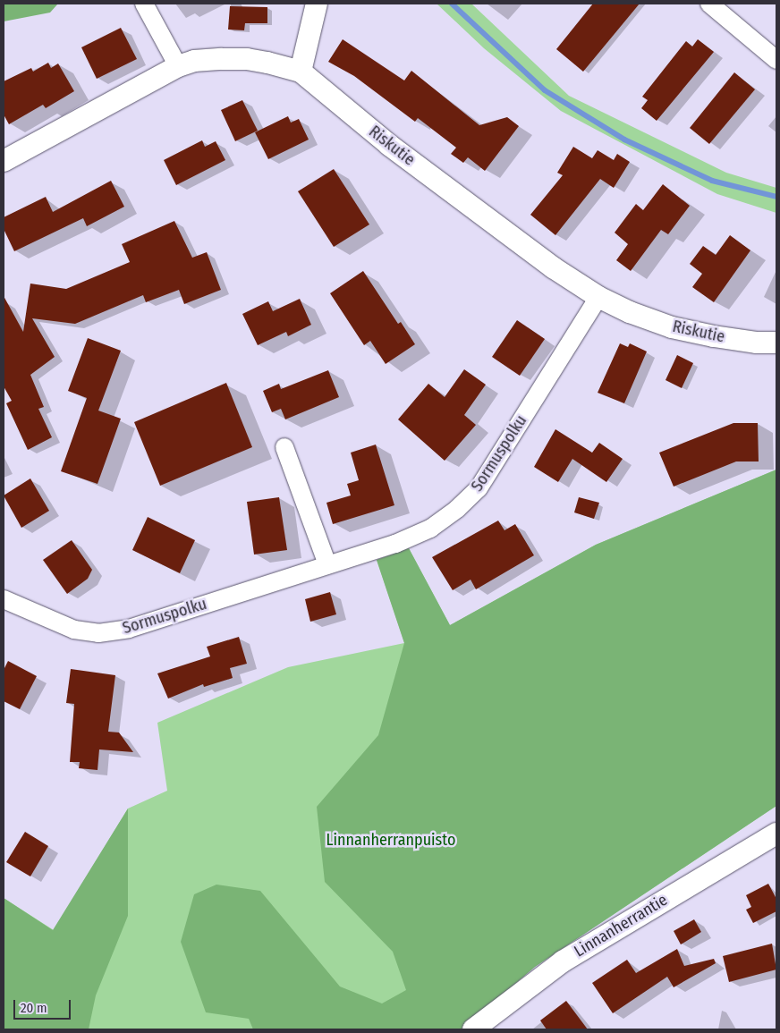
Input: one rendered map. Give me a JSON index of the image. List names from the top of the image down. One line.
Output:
{"streets":{"street":["Riskutie","Sormuspolku","Linnanherrantie"]},"crossings":[["Riskutie","Sormuspolku"]],"parks":["Linnanherranpuisto"],"scale_bar":"20 m"}
